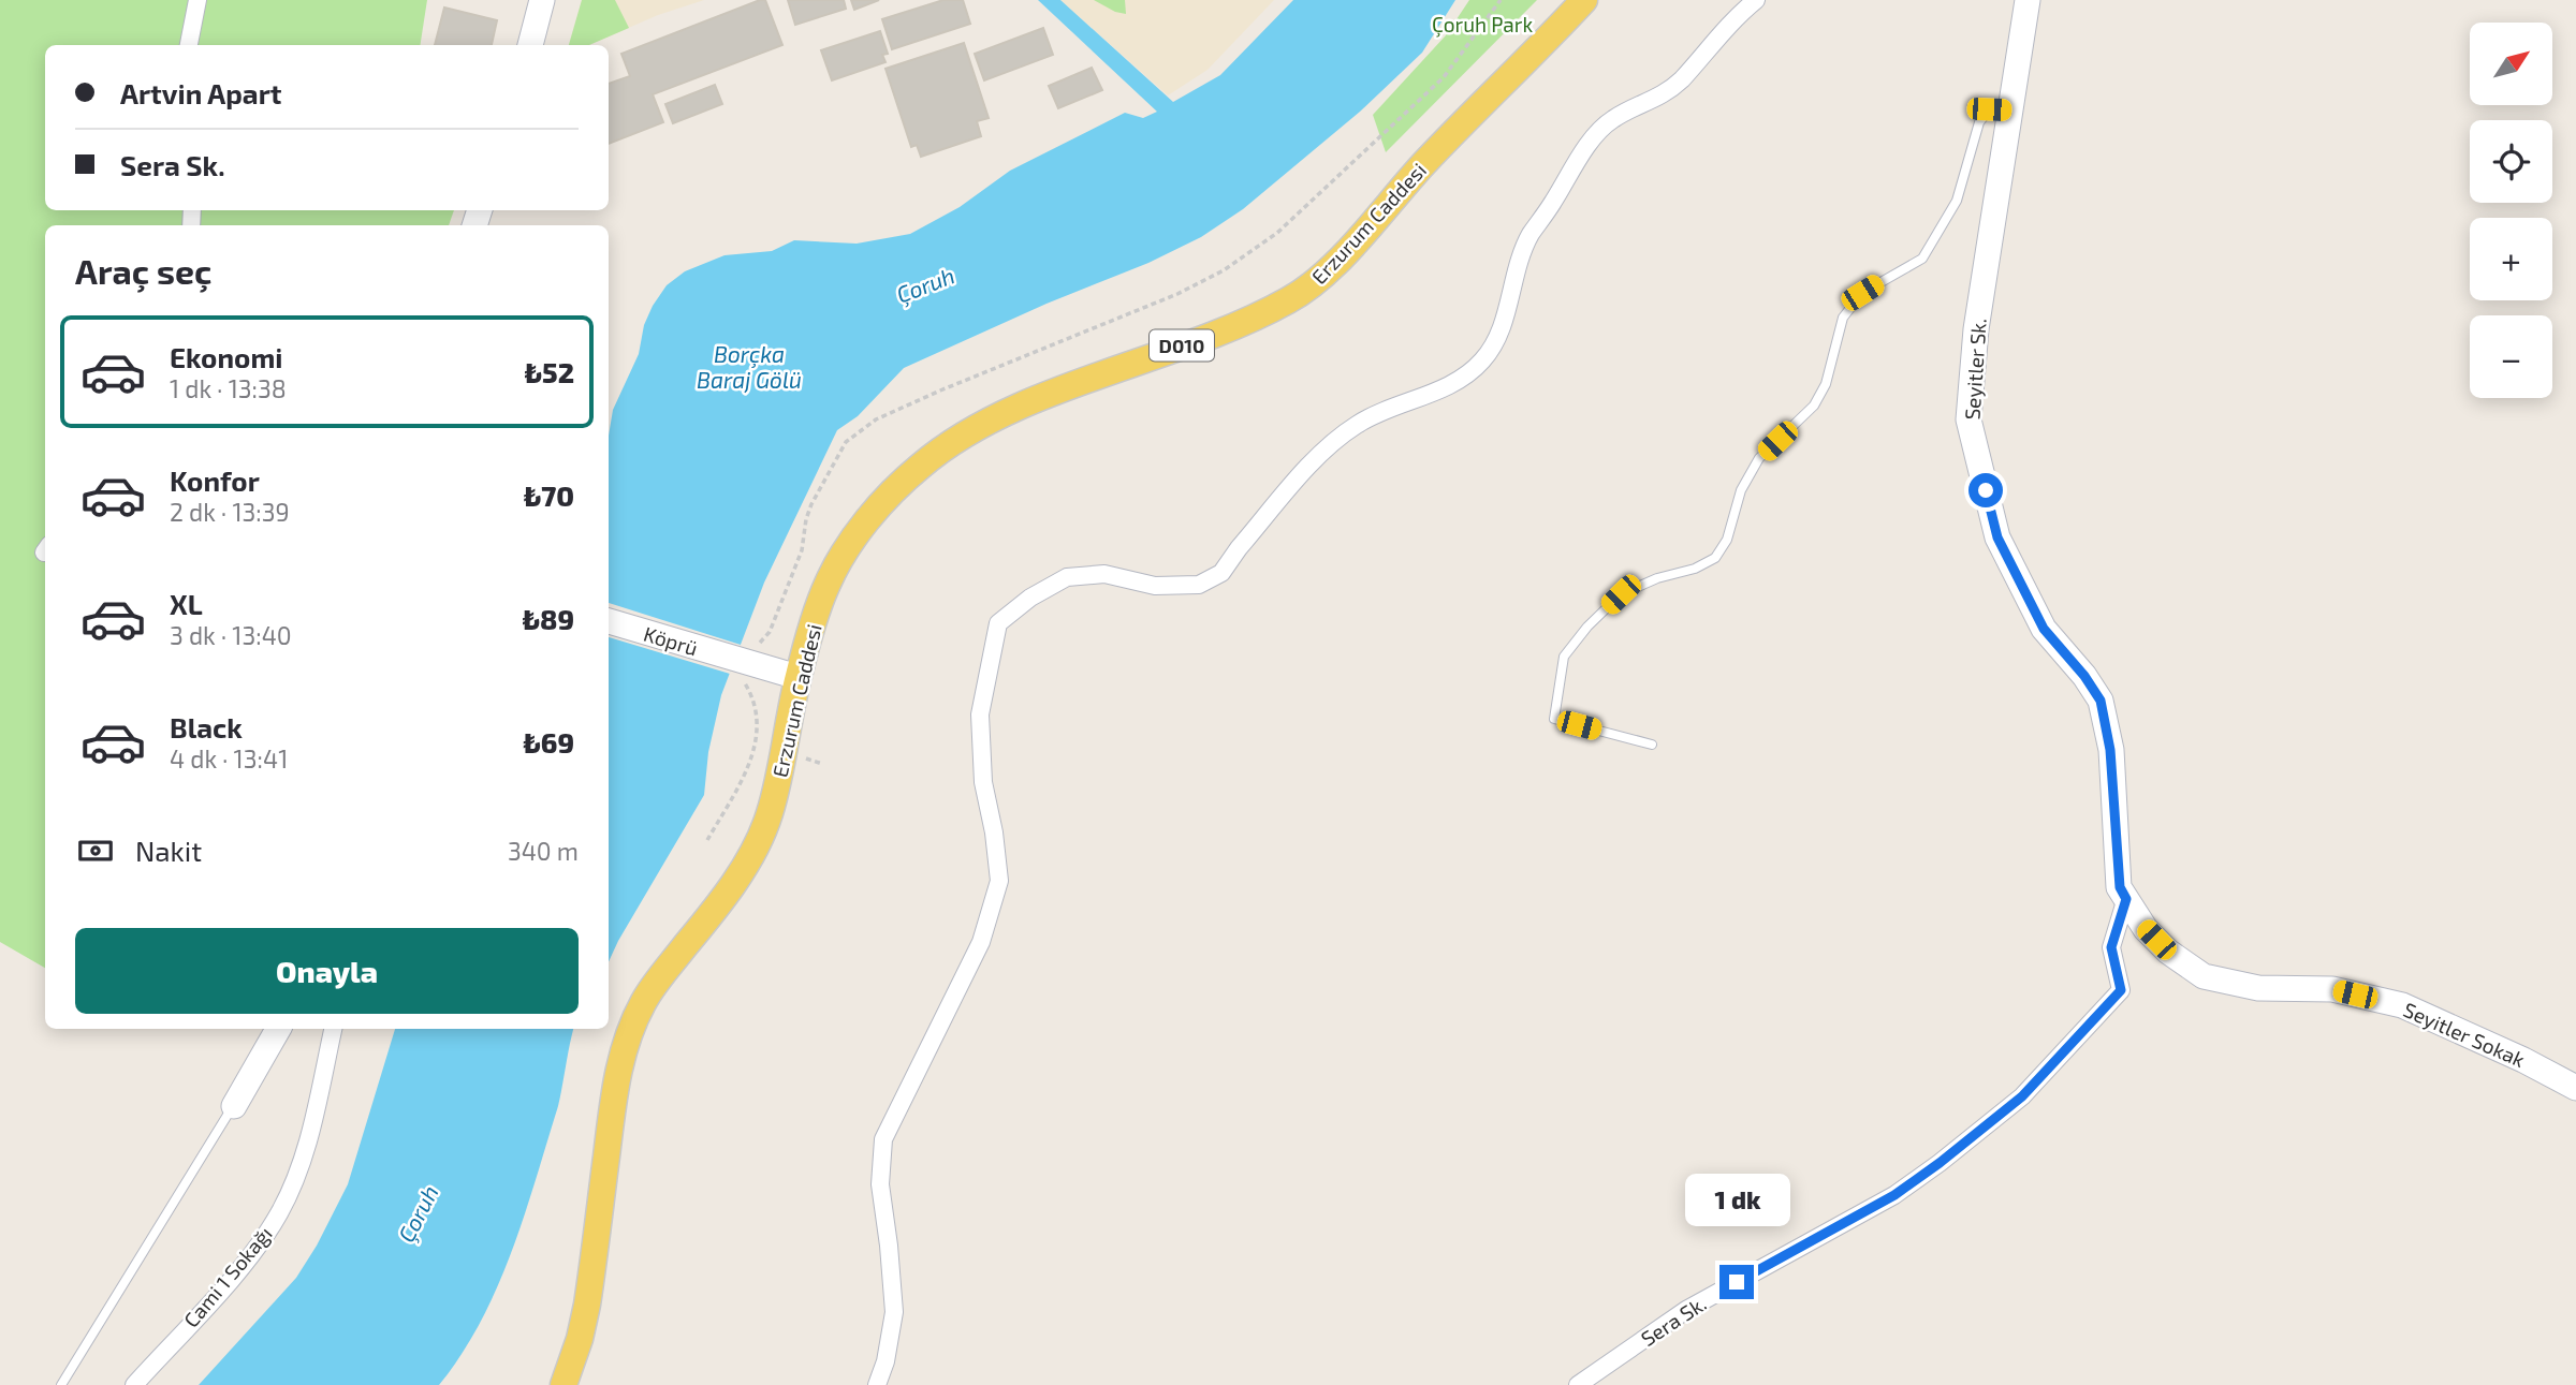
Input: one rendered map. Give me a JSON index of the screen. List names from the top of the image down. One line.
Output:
{"streets":{"main road":["Erzurum Caddesi","D010"],"street":["Seyitler Sk.","Köprü","Seyitler Sokak","Cami 1 Sokağı","Sera Sk."]},"crossings":[["Erzurum Caddesi","Köprü"],["Seyitler Sk.","Seyitler Sokak"],["Seyitler Sk.","Sera Sk."]],"water":["Çoruh","Borçka Baraj Gölü"],"parks":["Çoruh Park"],"north":"top right","page":{"map_buttons":["+","−"],"banner":["Artvin Apart","Sera Sk."],"heading":"Araç seç","list":[{"name":"Ekonomi","note":"1 dk · 13:38","value":"₺52"},{"name":"Konfor","note":"2 dk · 13:39","value":"₺70"},{"name":"XL","note":"3 dk · 13:40","value":"₺89"},{"name":"Black","note":"4 dk · 13:41","value":"₺69"}],"pay":["Nakit","340 m"],"buttons":"Onayla","bubble":"1 dk"}}
